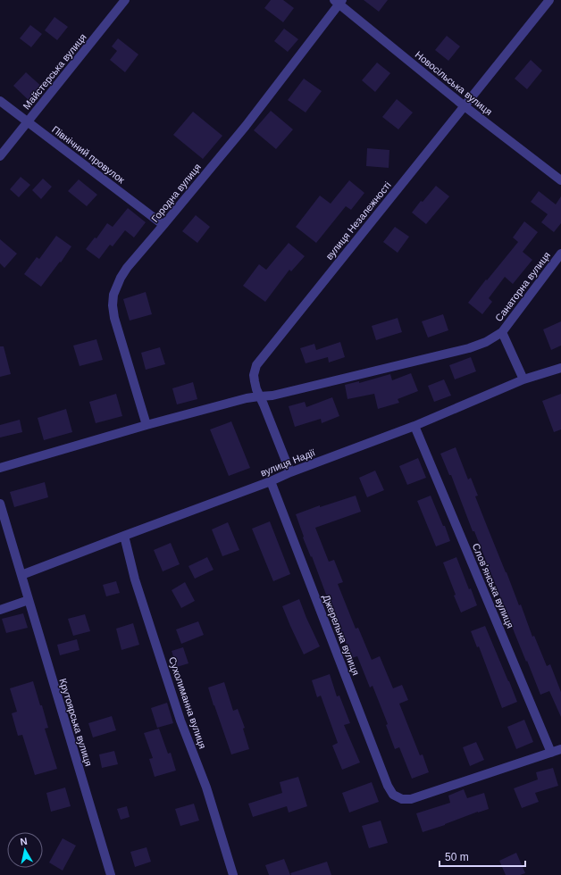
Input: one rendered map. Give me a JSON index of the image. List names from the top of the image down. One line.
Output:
{"streets":{"street":["Майстерська вулиця","Новосільська вулиця","Північний провулок","Городна вулиця","вулиця Незалежності","Санаторна вулиця","вулиця Надії","Словʼянська вулиця","Джерельна вулиця","Сухолиманна вулиця","Крутоярська вулиця"]},"crossings":[["Майстерська вулиця","Північний провулок"],["Новосільська вулиця","Городна вулиця"],["Новосільська вулиця","вулиця Незалежності"],["Північний провулок","Городна вулиця"],["вулиця Незалежності","вулиця Надії"],["вулиця Надії","Словʼянська вулиця"],["вулиця Надії","Джерельна вулиця"],["вулиця Надії","Сухолиманна вулиця"],["вулиця Надії","Крутоярська вулиця"],["Словʼянська вулиця","Джерельна вулиця"]],"scale_bar":"50 m","north":"top"}
